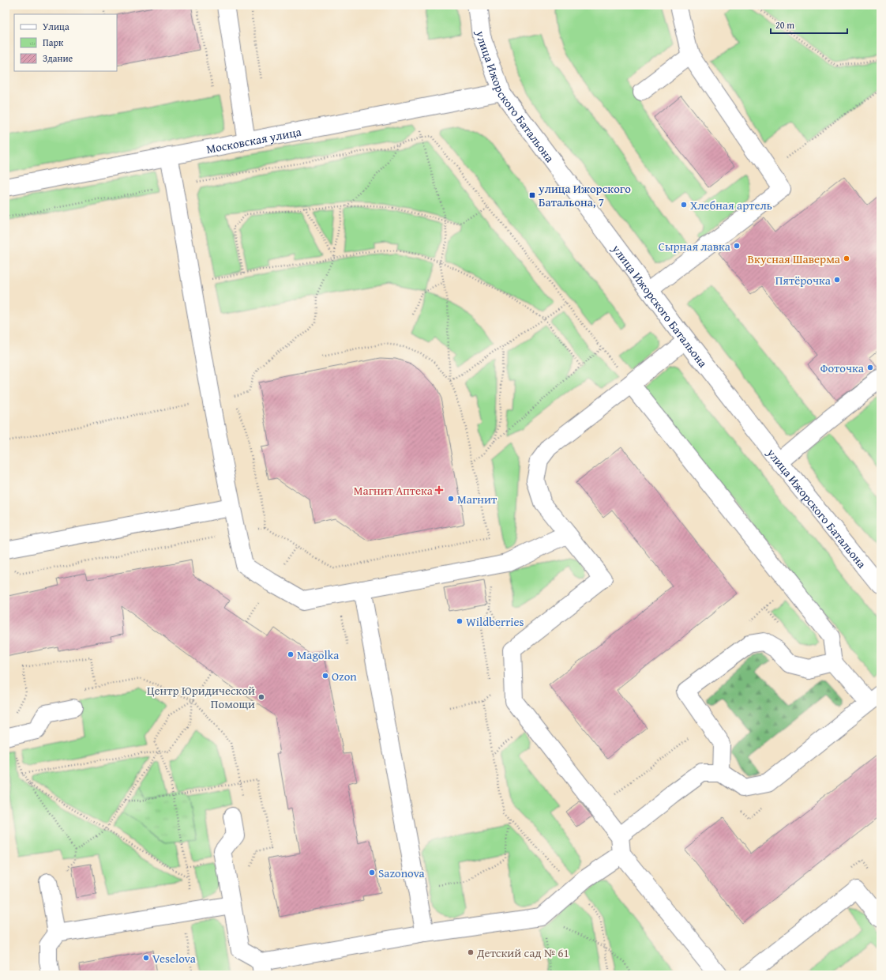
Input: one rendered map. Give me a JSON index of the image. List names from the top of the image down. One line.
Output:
{"streets":{"street":["улица Ижорского Батальона","Московская улица"]},"crossings":[["улица Ижорского Батальона","Московская улица"]],"places":{"transit":["улица Ижорского Батальона, 7"],"other":["Хлебная артель","Сырная лавка","Вкусная Шаверма","Пятёрочка","Фоточка","Магнит","Wildberries","Magolka","Ozon","Центр Юридической Помощи","Sazonova","Детский сад № 61","Veselova"],"health":["Магнит Аптека"]},"legend":["Улица","Парк","Здание"],"scale_bar":"20 m"}
